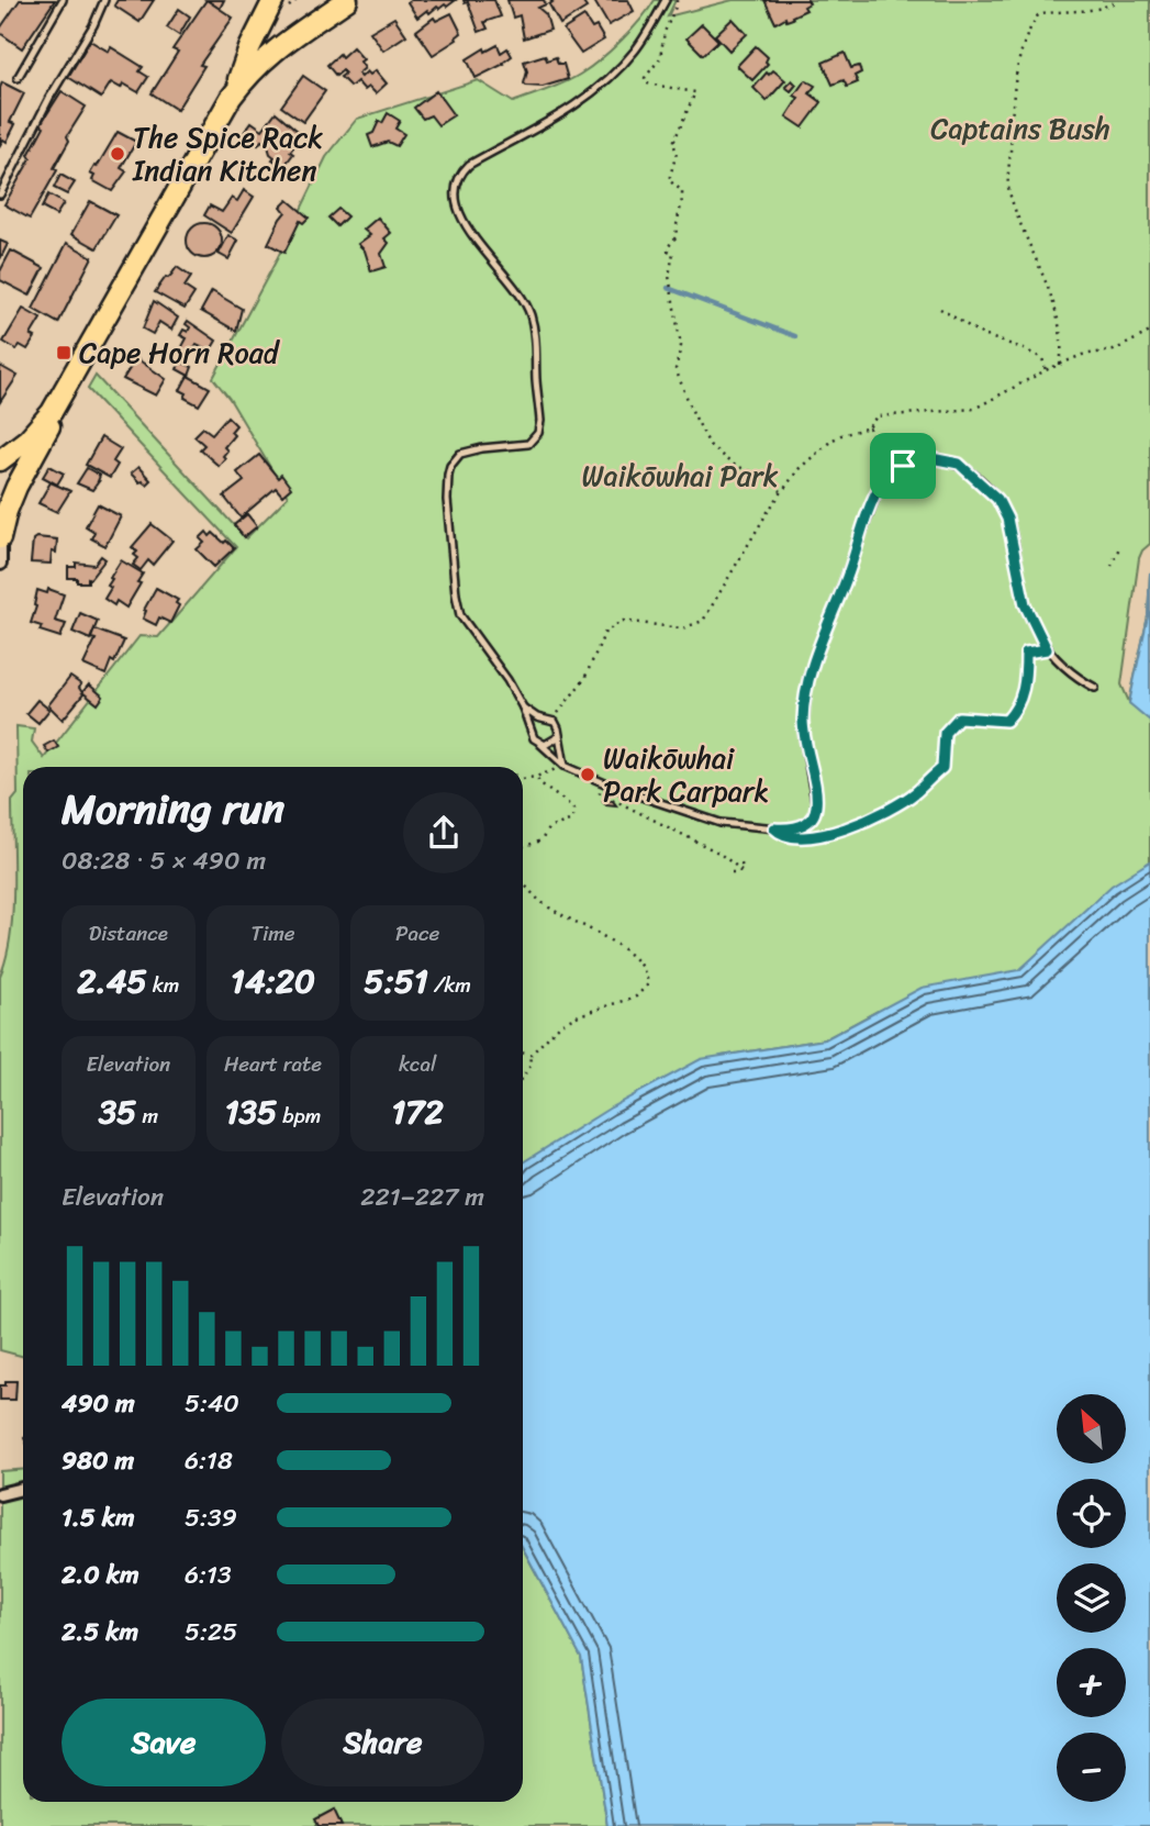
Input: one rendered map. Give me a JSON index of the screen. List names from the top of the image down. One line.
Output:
{"parks":["Captains Bush","Waikōwhai Park"],"places":{"other":["The Spice Rack Indian Kitchen","Waikōwhai Park Carpark"],"transit":["Cape Horn Road"]},"north":"top left","page":{"heading":["Morning run","08:28 · 5 × 490 m"],"stats":[["Distance","2.45 km"],["Time","14:20"],["Pace","5:51 /km"],["Elevation","35 m"],["Heart rate","135 bpm"],["kcal","172"]],"chart":["Elevation","221–227 m"],"list":[{"name":"490 m","note":"5:40"},{"name":"980 m","note":"6:18"},{"name":"1.5 km","note":"5:39"},{"name":"2.0 km","note":"6:13"},{"name":"2.5 km","note":"5:25"}],"map_buttons":["+","−"],"buttons":["Save","Share"]}}
